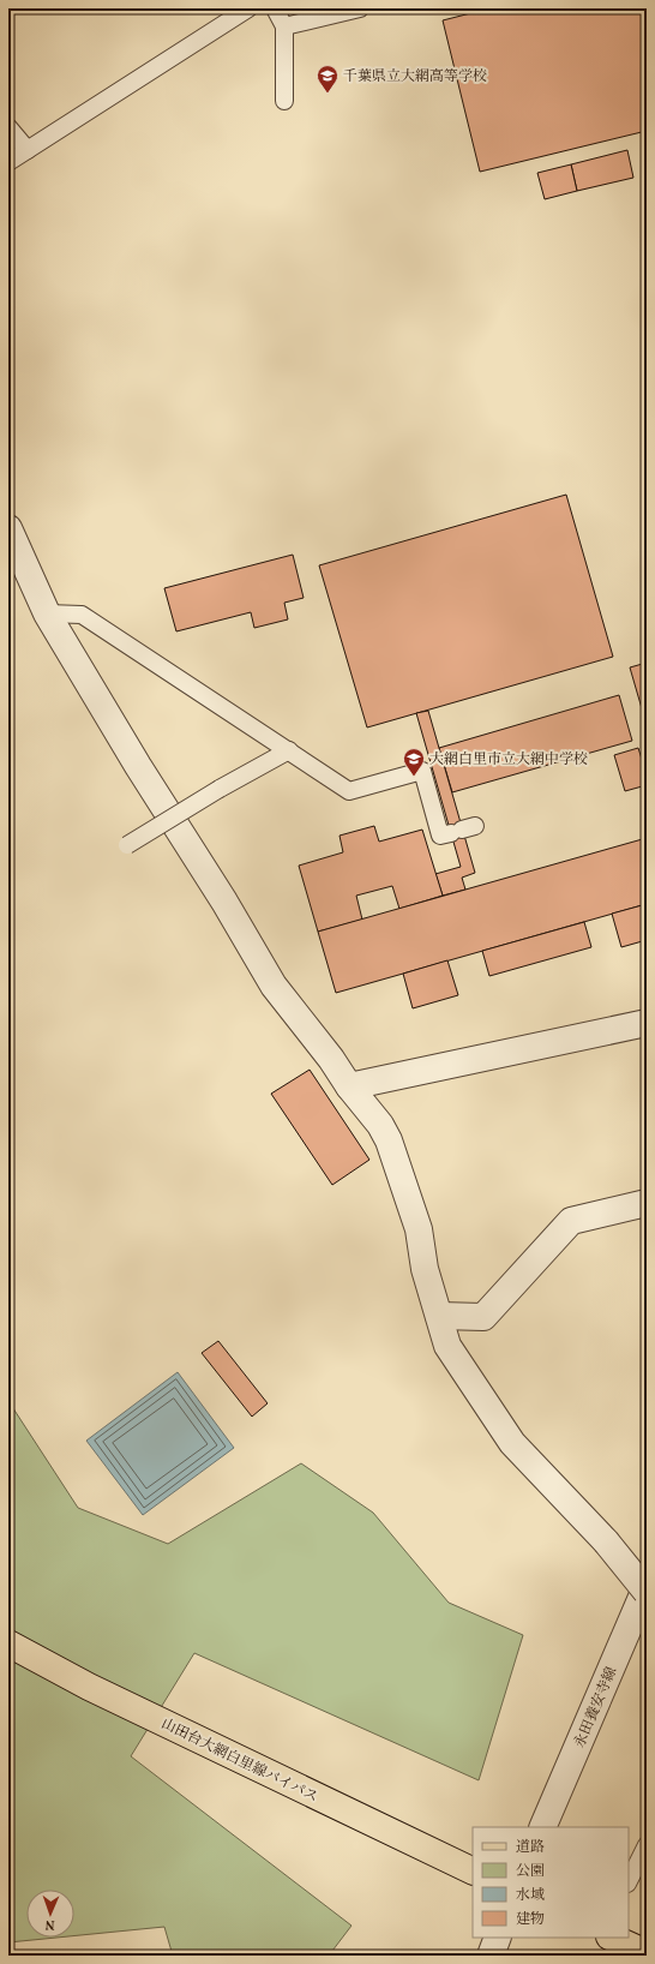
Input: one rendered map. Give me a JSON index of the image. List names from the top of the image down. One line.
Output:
{"streets":{"main road":["山田台大網白里線バイパス"],"street":["永田養安寺線"]},"places":{"school or university":["千葉県立大網高等学校","大網白里市立大網中学校"]},"legend":["道路","公園","水域","建物"],"north":"bottom"}
